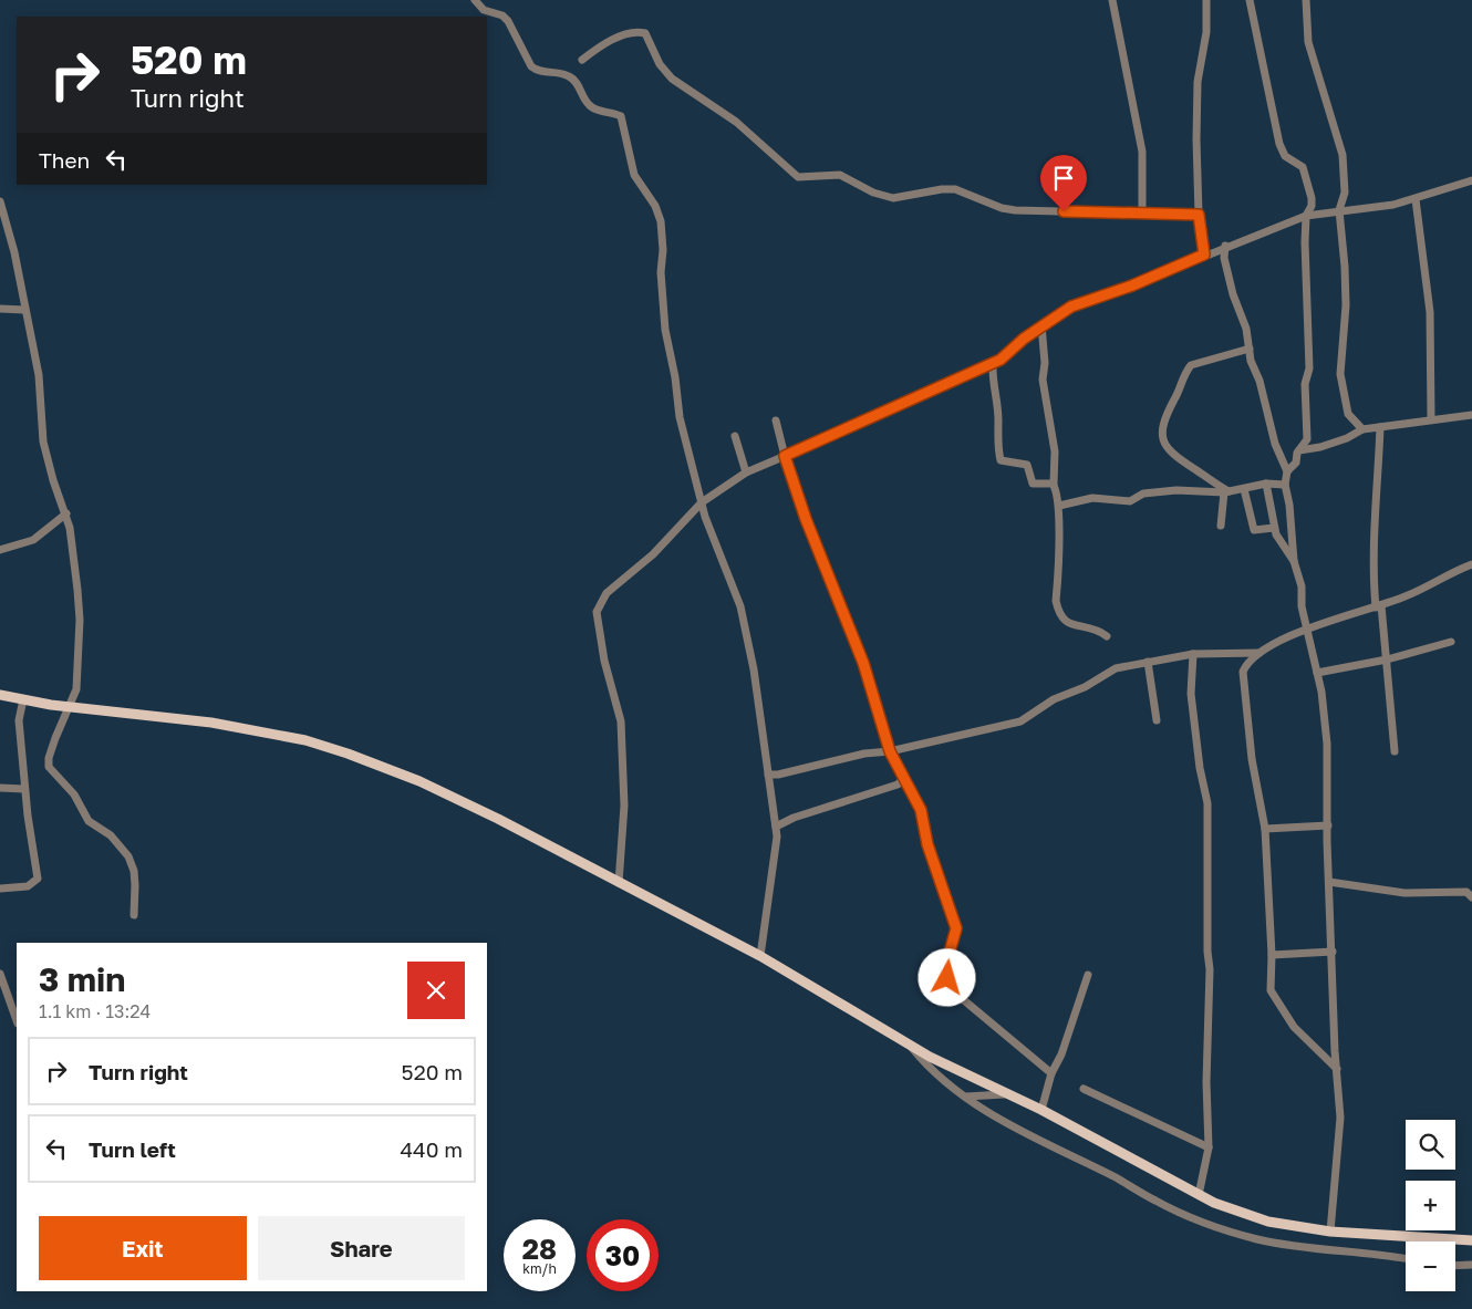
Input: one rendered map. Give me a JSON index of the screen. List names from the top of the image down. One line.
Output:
{"page":{"turn":["520 m","Turn right"],"then":"Then","heading":["3 min","1.1 km · 13:24"],"list":[{"name":"Turn right","value":"520 m"},{"name":"Turn left","value":"440 m"}],"map_buttons":["+","−"],"buttons":["Exit","Share"],"speed":"28 km/h","limit":"30"}}
